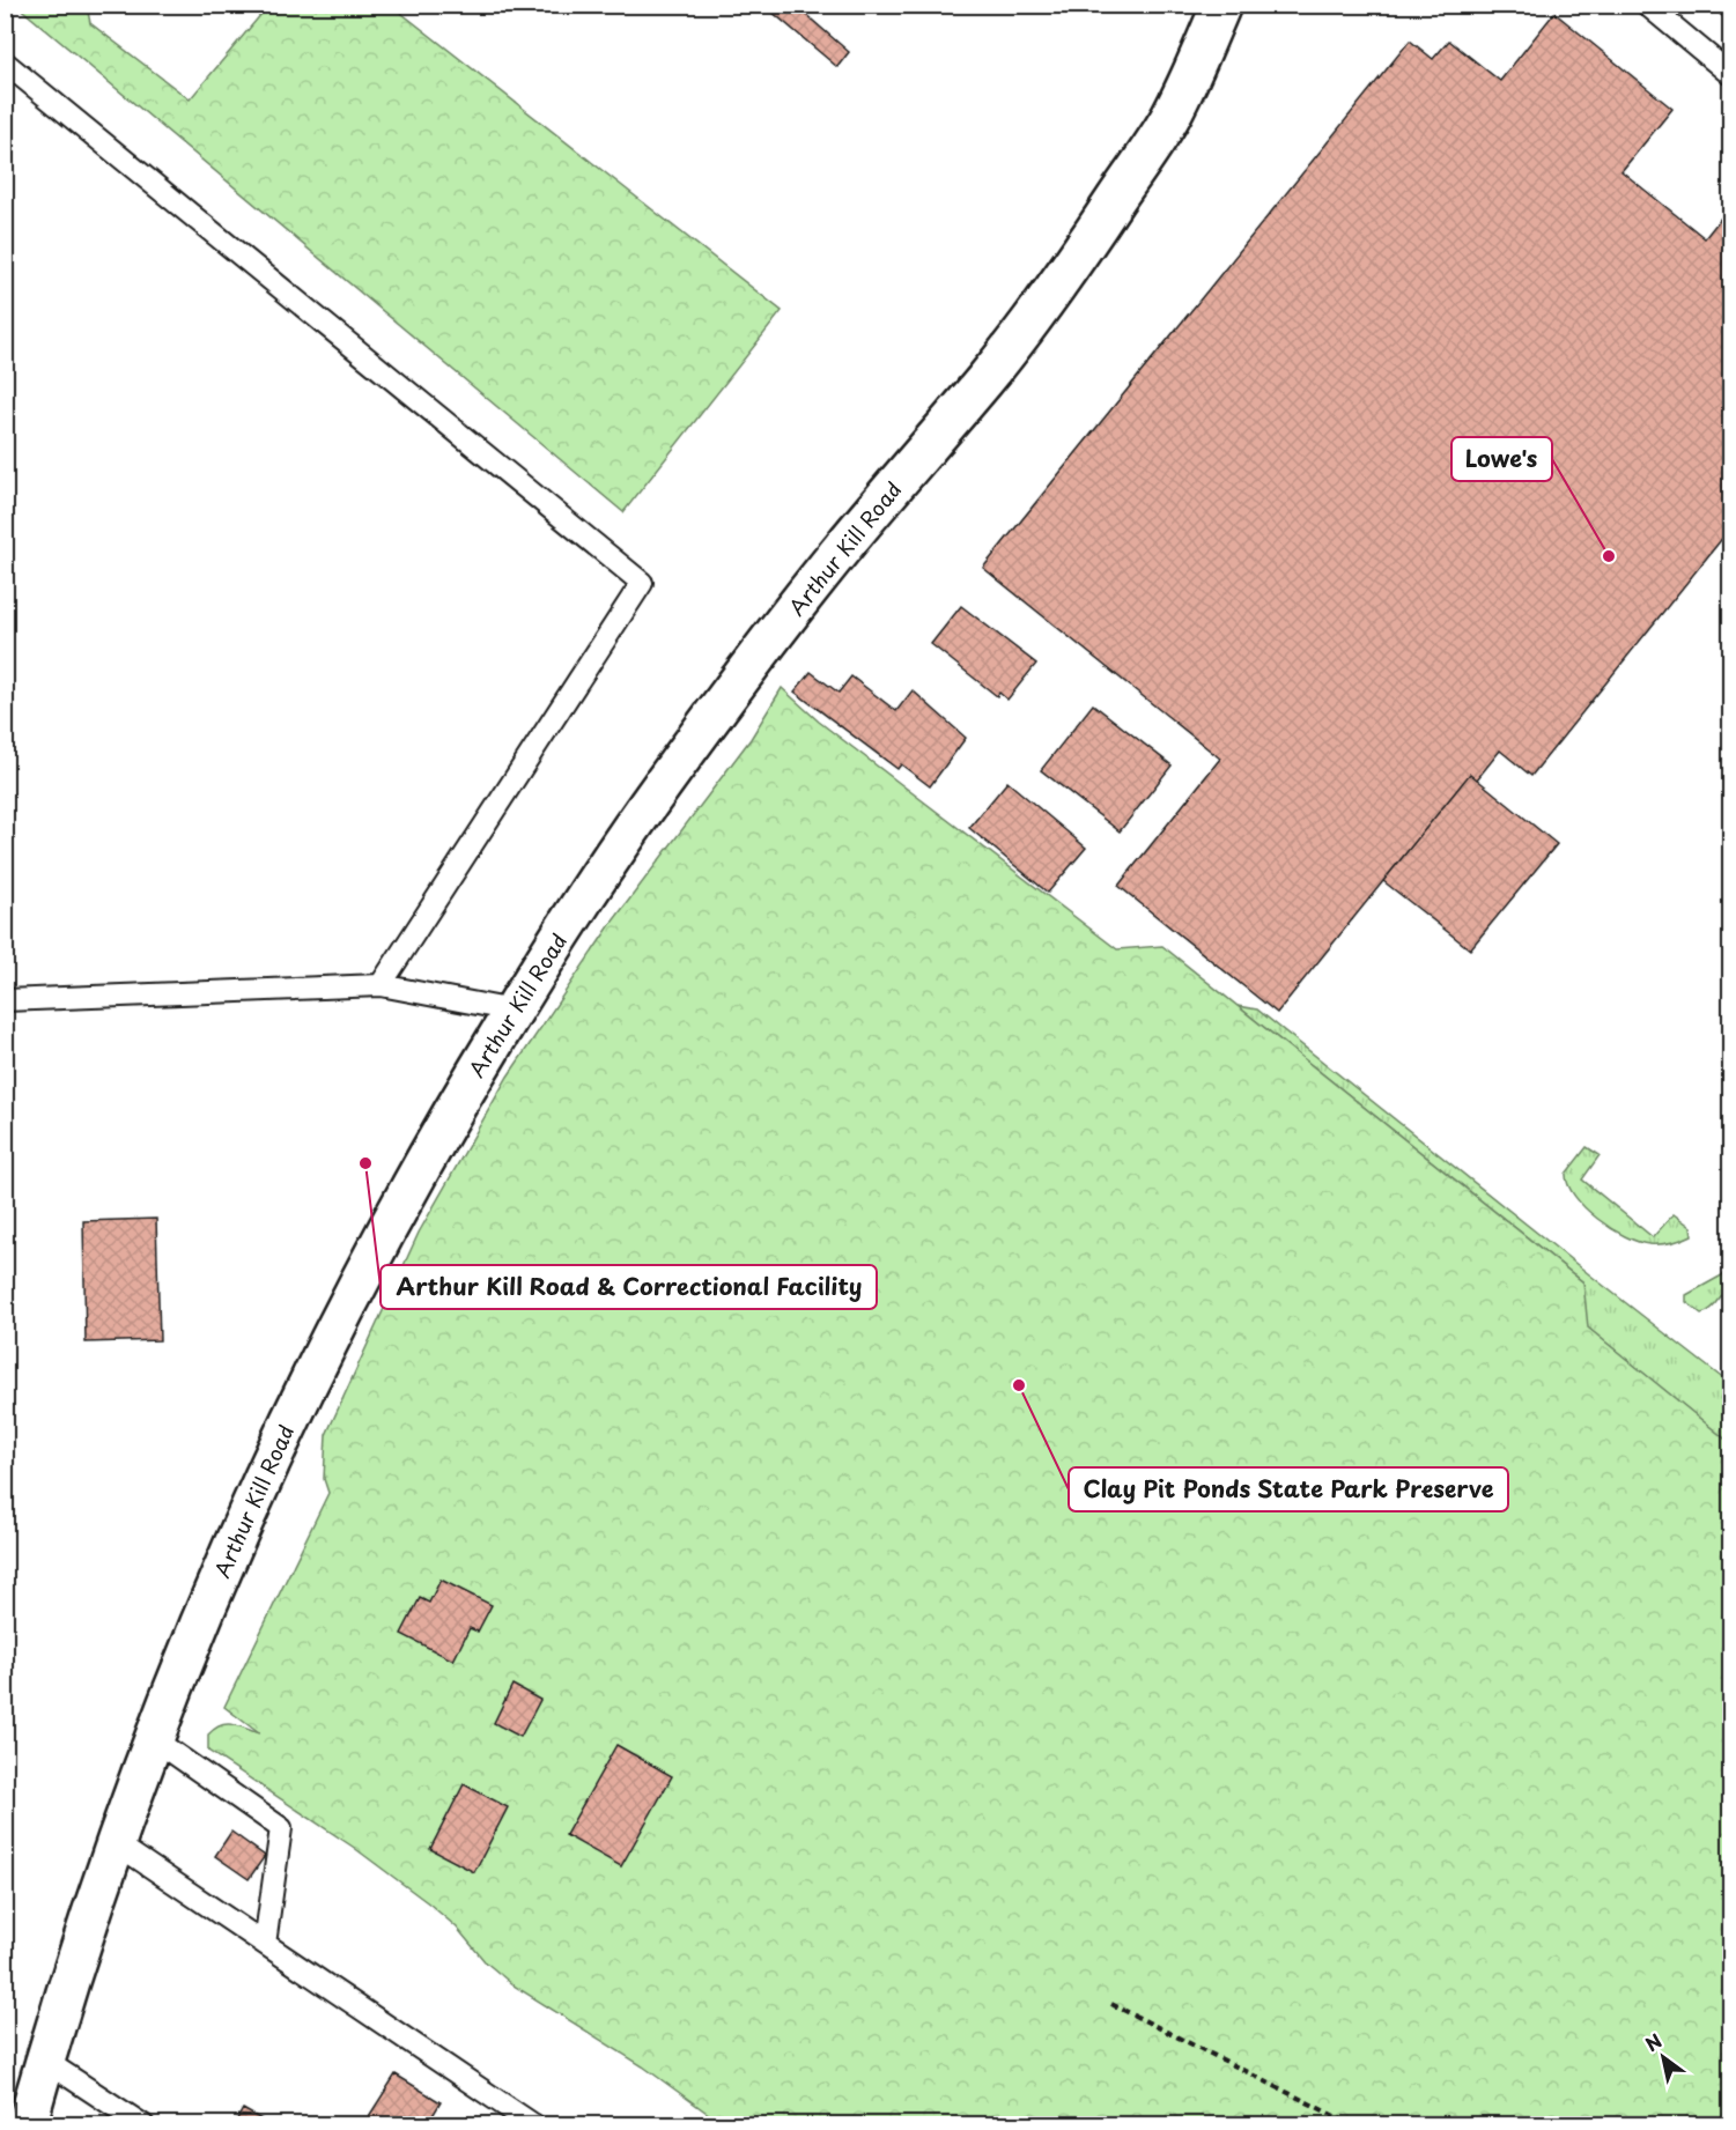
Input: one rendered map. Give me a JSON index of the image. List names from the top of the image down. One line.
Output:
{"streets":{"street":["Arthur Kill Road"]},"places":["Lowe's","Arthur Kill Road & Correctional Facility","Clay Pit Ponds State Park Preserve"],"north":"top left"}
